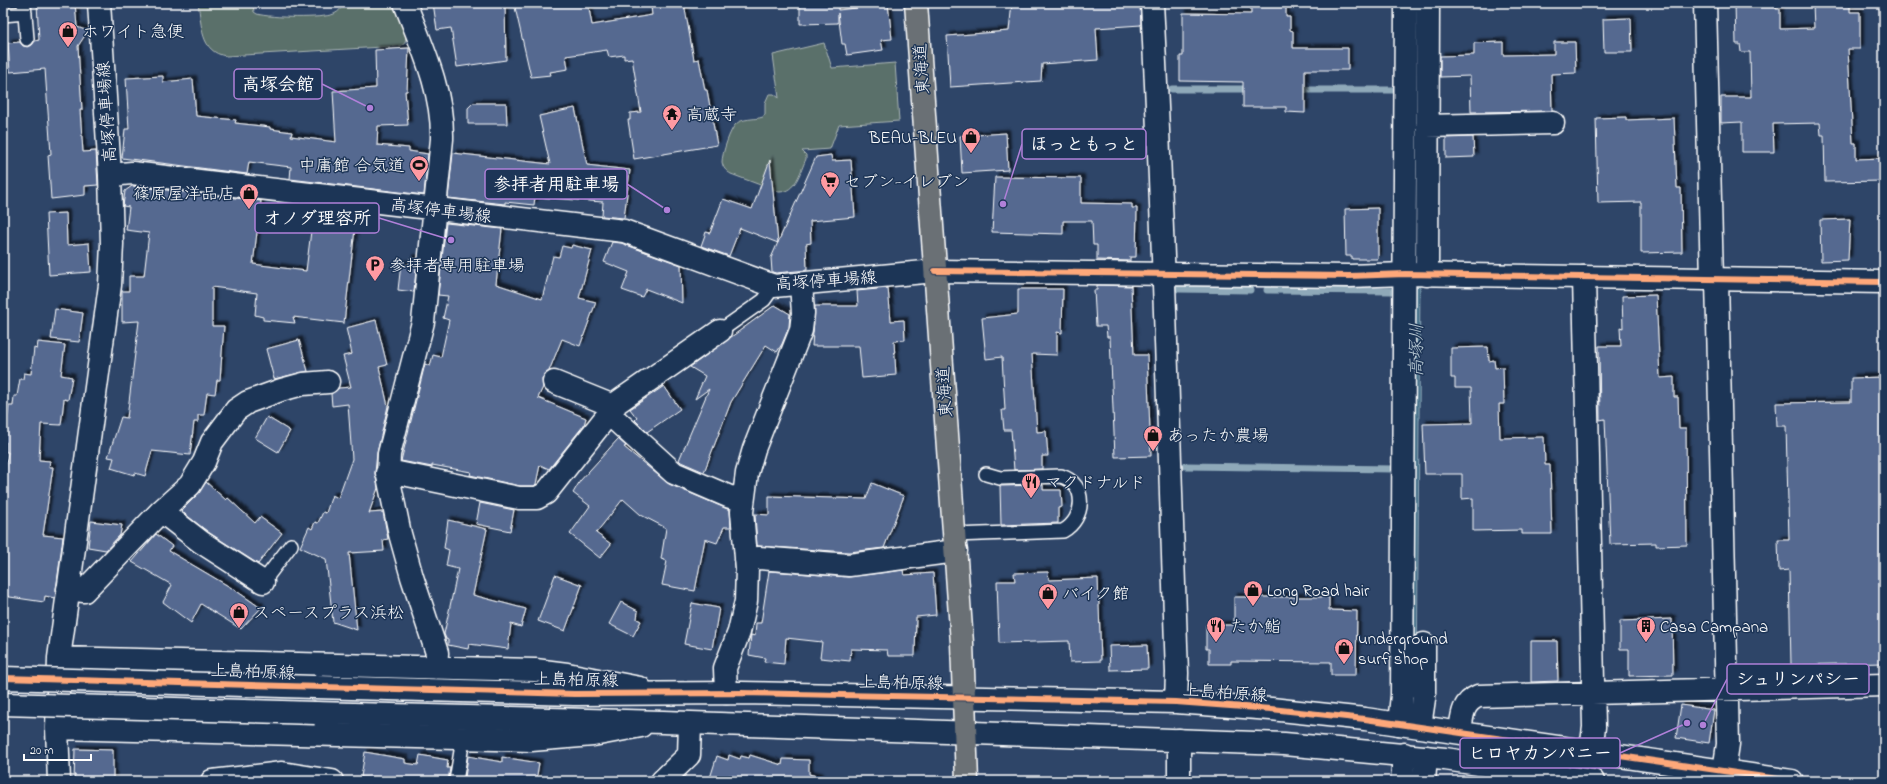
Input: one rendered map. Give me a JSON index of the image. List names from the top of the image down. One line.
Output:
{"streets":{"highway":["東海道"],"street":["高塚停車場線","上島柏原線"]},"crossings":[["東海道","高塚停車場線"],["東海道","上島柏原線"]],"water":["高塚川"],"places":{"shop":["ホワイト急便","BEAU-BLEU","篠原屋洋品店","あったか農場","Long Road hair","バイク館","スペースプラス浜松","underground surf shop"],"other":["高塚会館","ほっともっと","参拝者用駐車場","オノダ理容所","ヒロヤカンパニー","シュリンパシー"],"temple":["高蔵寺"],"sports":["中庸館 合気道"],"supermarket":["セブン-イレブン"],"parking":["参拝者専用駐車場"],"restaurant":["マクドナルド","たか鮨"],"building":["Casa Campana"]},"scale_bar":"20 m"}
